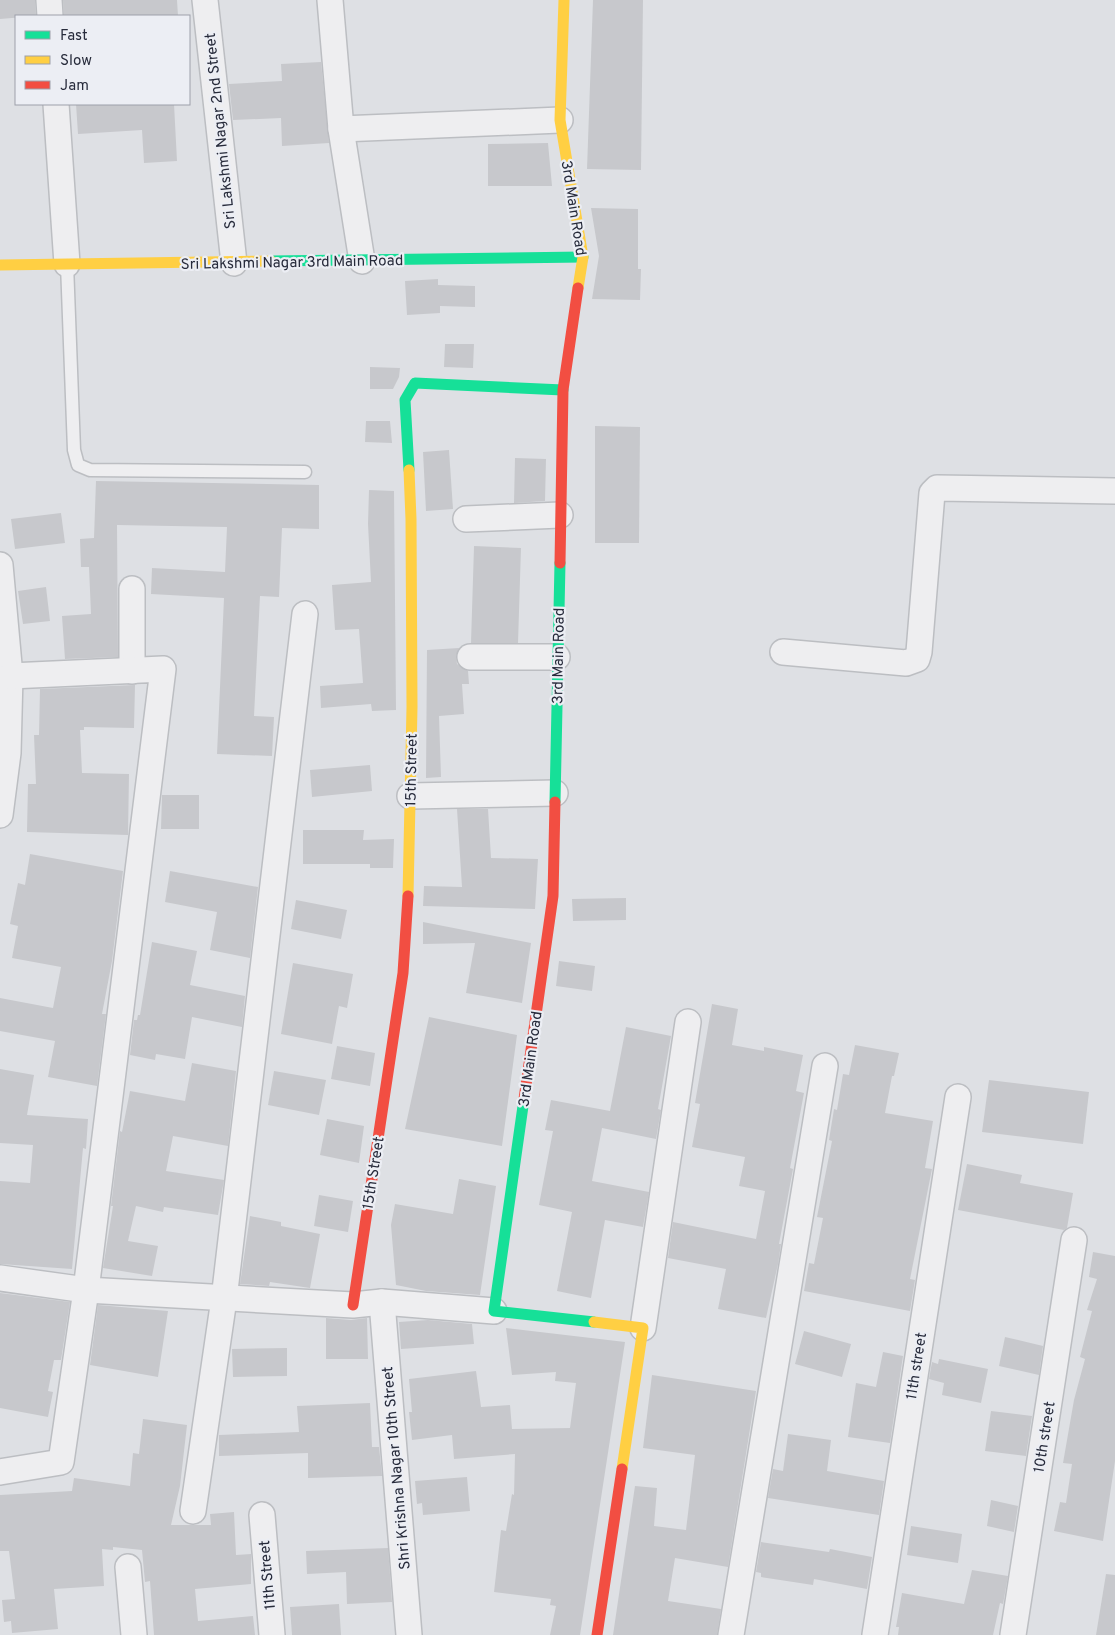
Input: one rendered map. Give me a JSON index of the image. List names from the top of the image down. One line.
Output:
{"streets":{"street":["Sri Lakshmi Nagar 2nd Street","3rd Main Road","Sri Lakshmi Nagar 3rd Main Road","15th Street","11th street","10th street","Shri Krishna Nagar 10th Street","11th Street"]},"crossings":[["Sri Lakshmi Nagar 2nd Street","Sri Lakshmi Nagar 3rd Main Road"],["3rd Main Road","Sri Lakshmi Nagar 3rd Main Road"],["3rd Main Road","15th Street"]],"legend":["Fast","Slow","Jam"]}
